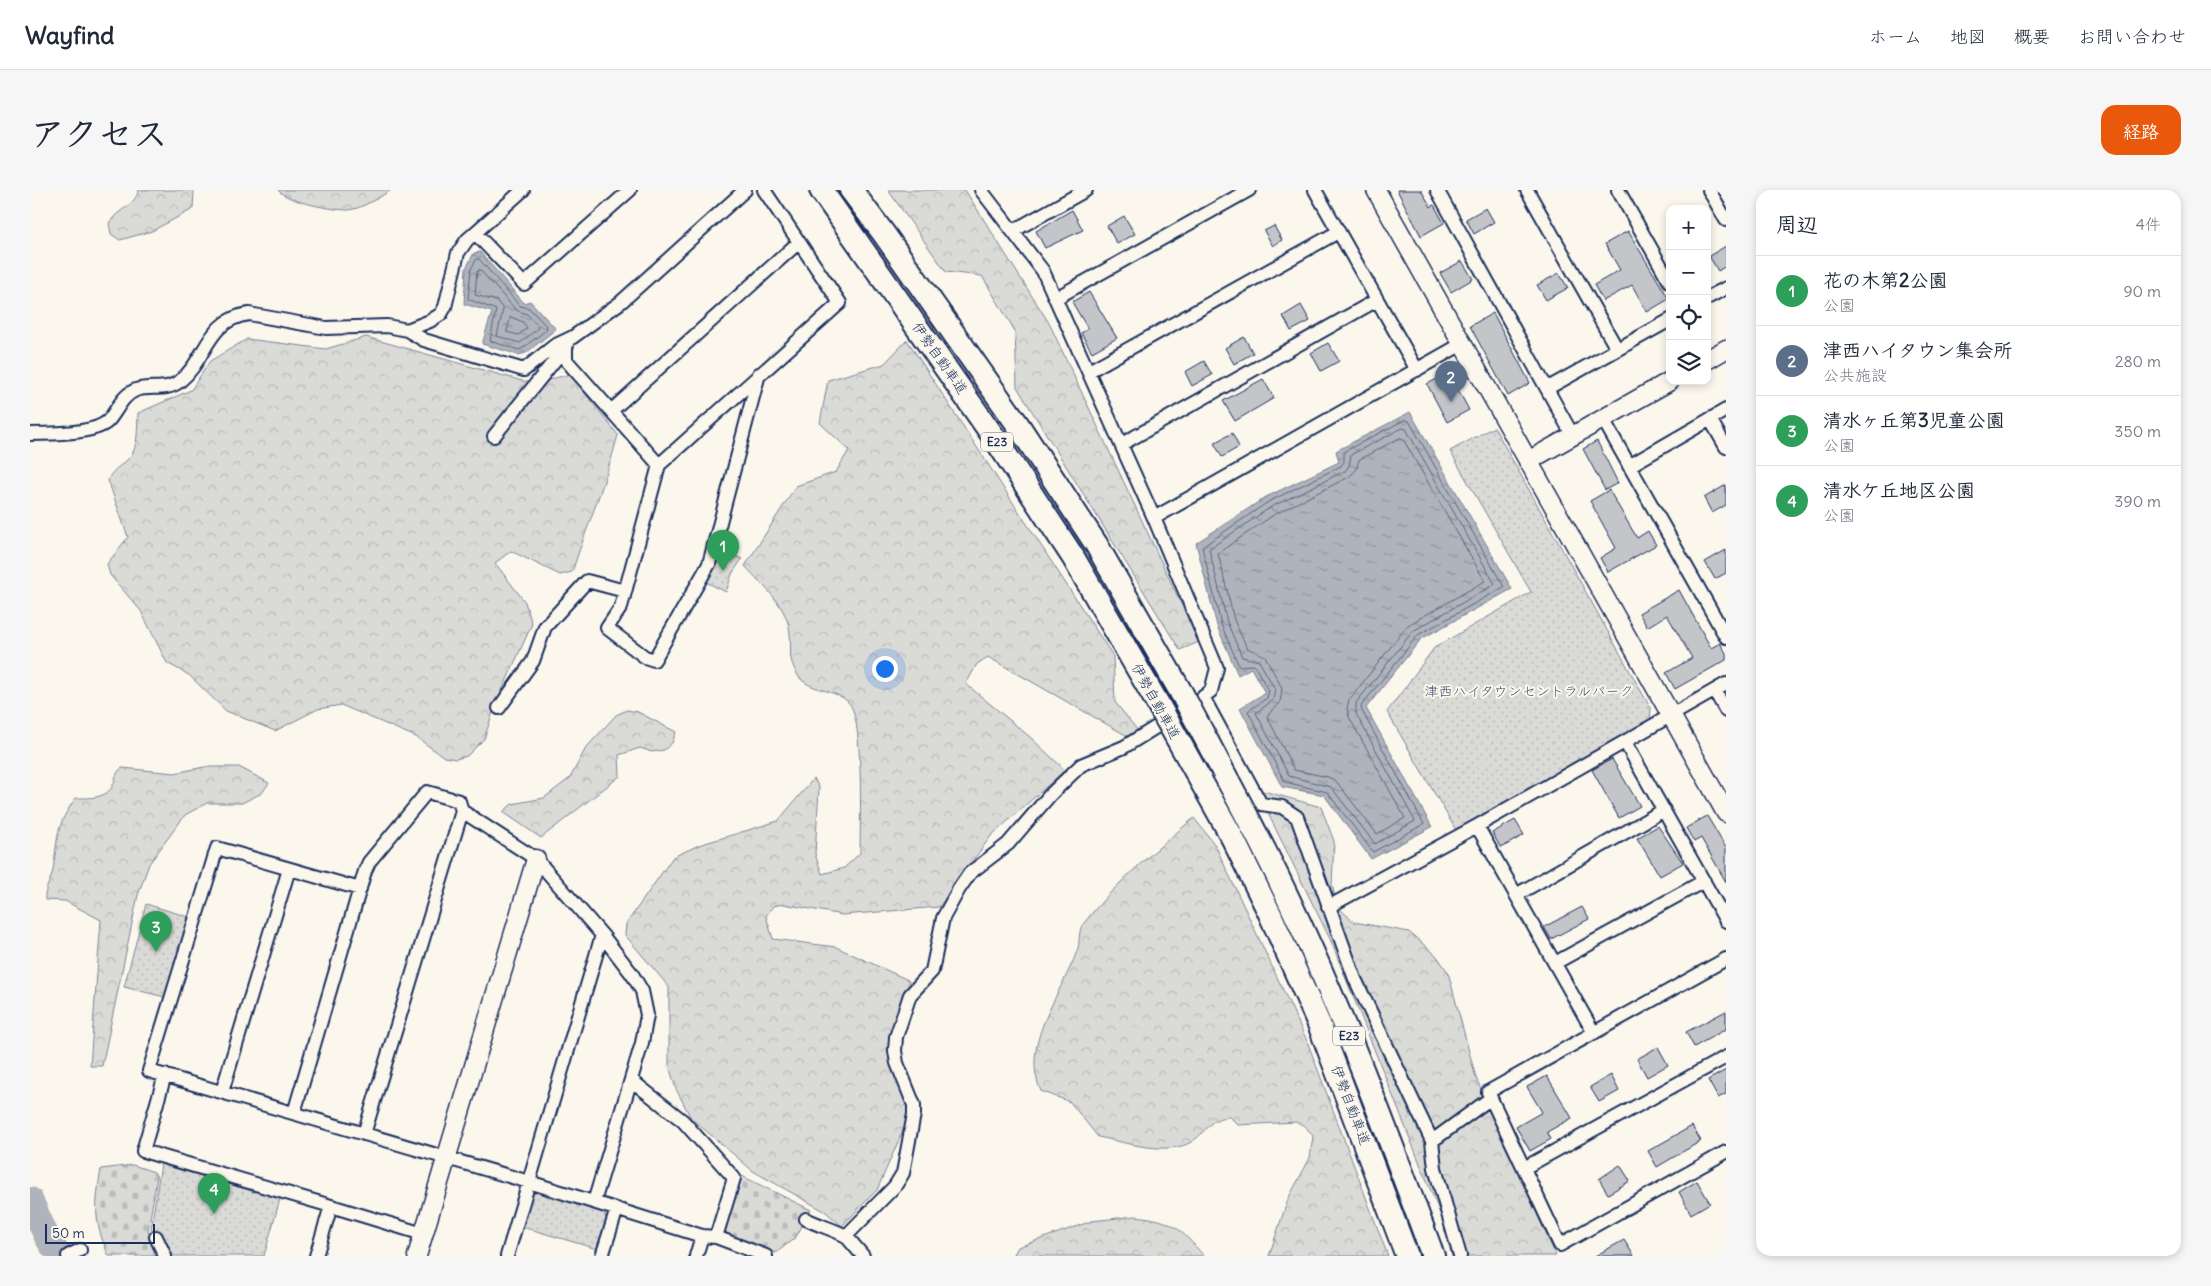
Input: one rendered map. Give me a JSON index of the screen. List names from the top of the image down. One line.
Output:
{"streets":{"highway":["伊勢自動車道","E23"]},"parks":["津西ハイタウンセントラルパーク"],"scale_bar":"50 m","page":{"header":"Wayfind","nav":["ホーム","地図","概要","お問い合わせ"],"title":"アクセス","buttons":"経路","heading":["周辺","4件"],"map_buttons":["+","−"],"list":[{"mark":"1","name":"花の木第2公園","note":"公園","value":"90 m"},{"mark":"2","name":"津西ハイタウン集会所","note":"公共施設","value":"280 m"},{"mark":"3","name":"清水ヶ丘第3児童公園","note":"公園","value":"350 m"},{"mark":"4","name":"清水ケ丘地区公園","note":"公園","value":"390 m"}],"pins":["2","1","3","4"],"scale":"50 m"}}
